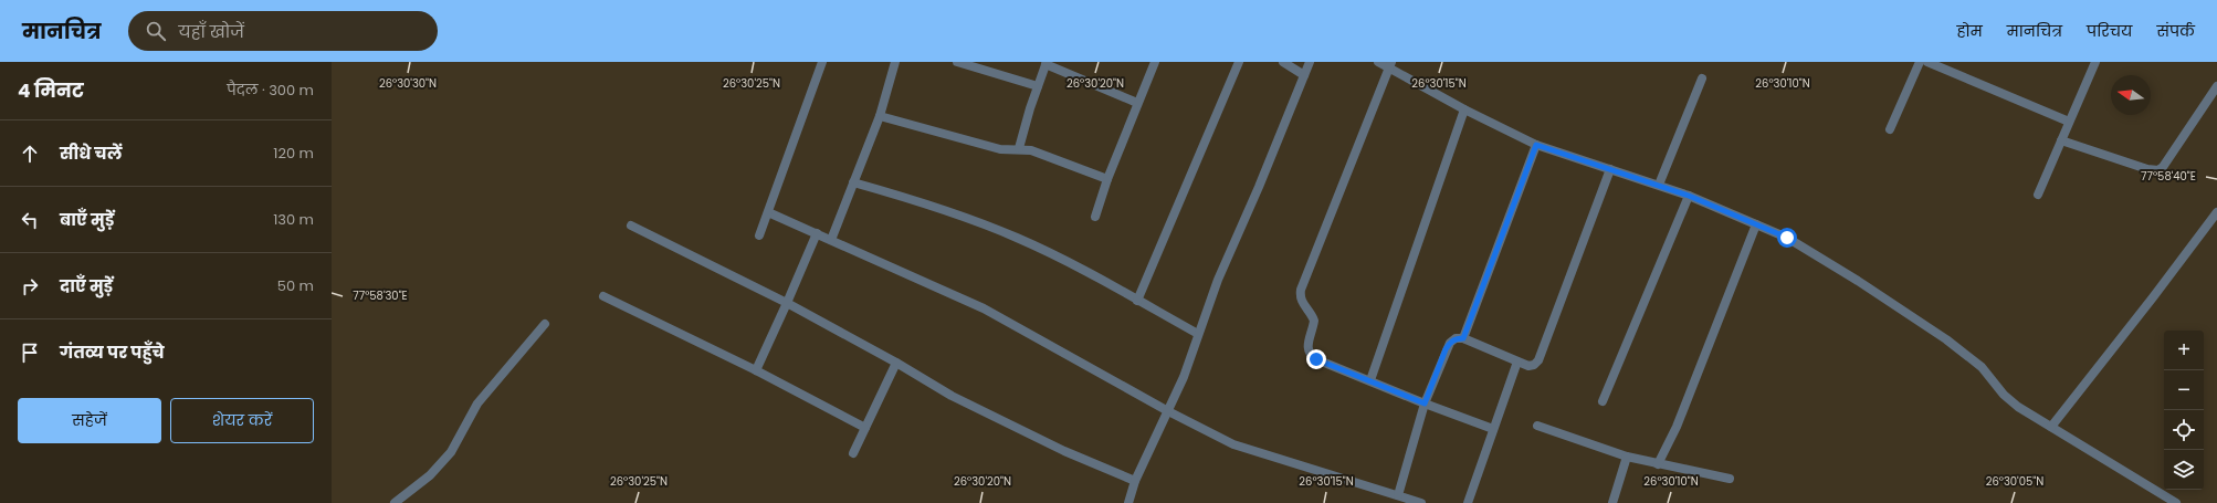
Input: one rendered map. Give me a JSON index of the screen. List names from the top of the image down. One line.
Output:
{"north":"left","page":{"header":"मानचित्र","search":"यहाँ खोजें","nav":["होम","मानचित्र","परिचय","संपर्क"],"heading":["4 मिनट","पैदल · 300 m"],"list":[["सीधे चलें","120 m"],["बाएँ मुड़ें","130 m"],["दाएँ मुड़ें","50 m"],"गंतव्य पर पहुँचे"],"map_buttons":["+","−"],"buttons":["सहेजें","शेयर करें"]},"coordinates":["26°30'30\"N","26°30'25\"N","26°30'20\"N","26°30'15\"N","26°30'10\"N","77°58'40\"E","77°58'30\"E","26°30'05\"N"]}
